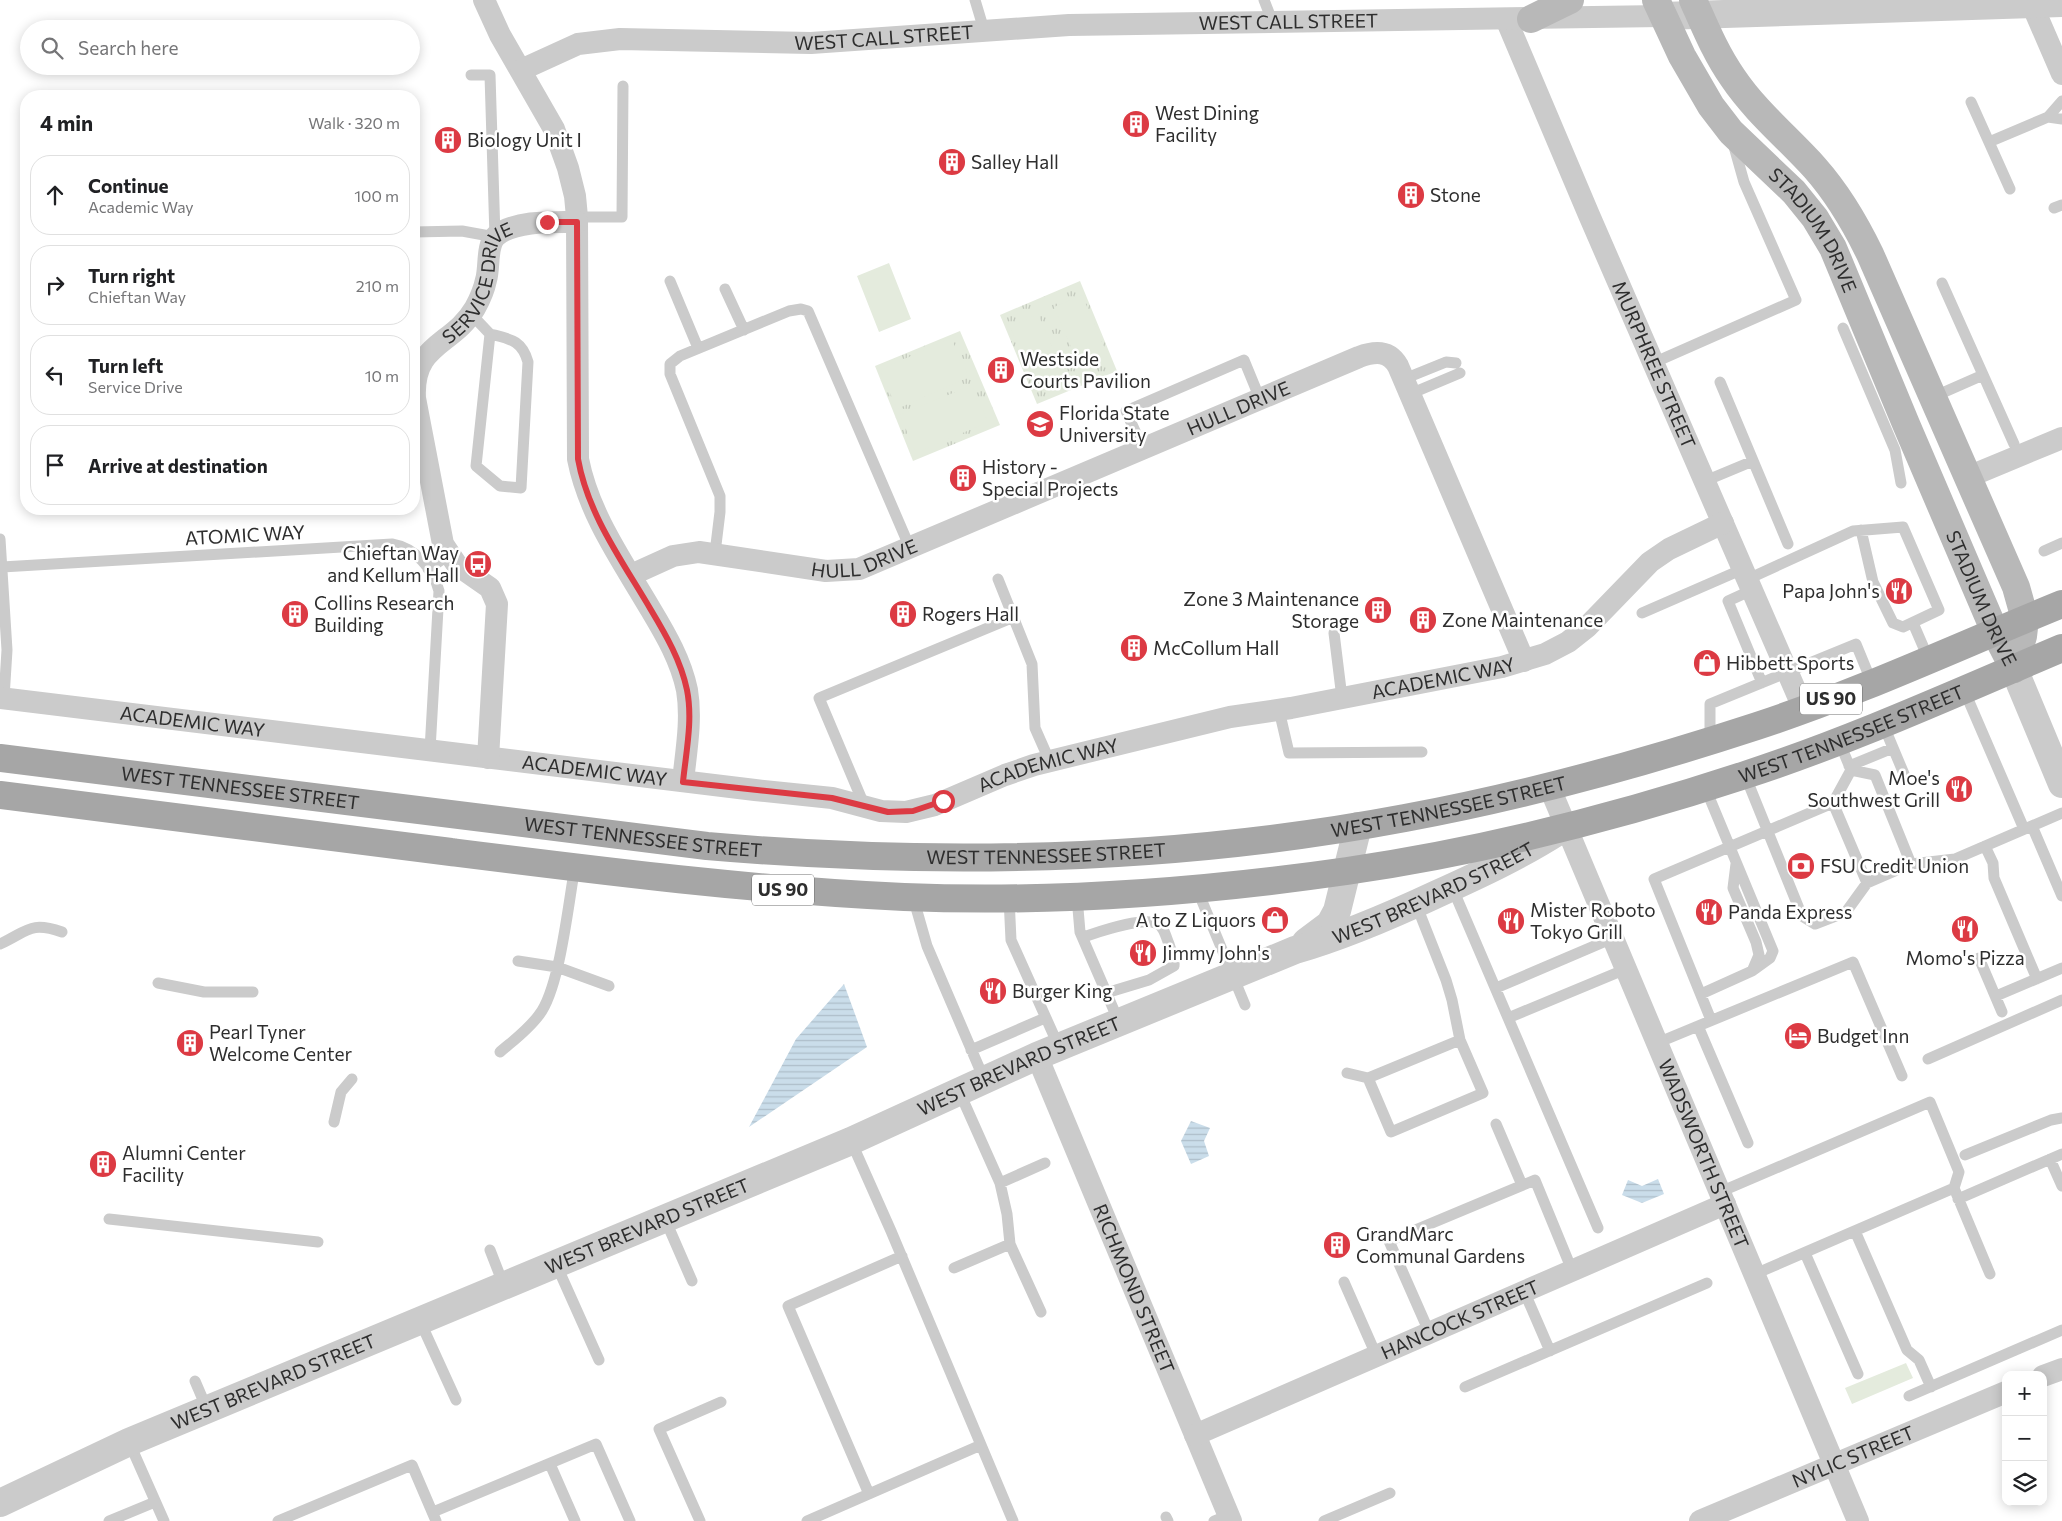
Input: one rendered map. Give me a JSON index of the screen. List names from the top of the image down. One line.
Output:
{"streets":{"main road":["STADIUM DRIVE","US 90","WEST TENNESSEE STREET"],"street":["WEST CALL STREET","SERVICE DRIVE","MURPHREE STREET","HULL DRIVE","ACADEMIC WAY","WEST BREVARD STREET","WADSWORTH STREET","RICHMOND STREET","HANCOCK STREET","NYLIC STREET"],"lane":["ATOMIC WAY"]},"crossings":[["WEST CALL STREET","STADIUM DRIVE"],["WEST CALL STREET","MURPHREE STREET"],["STADIUM DRIVE","WEST TENNESSEE STREET"],["SERVICE DRIVE","ACADEMIC WAY"],["MURPHREE STREET","ACADEMIC WAY"],["MURPHREE STREET","WEST TENNESSEE STREET"],["HULL DRIVE","ACADEMIC WAY"],["ATOMIC WAY","ACADEMIC WAY"],["WEST TENNESSEE STREET","WEST BREVARD STREET"],["WEST TENNESSEE STREET","WADSWORTH STREET"],["WEST BREVARD STREET","WADSWORTH STREET"],["WEST BREVARD STREET","RICHMOND STREET"],["WADSWORTH STREET","HANCOCK STREET"],["WADSWORTH STREET","NYLIC STREET"],["RICHMOND STREET","HANCOCK STREET"]],"places":{"building":["West Dining Facility","Biology Unit I","Salley Hall","Stone","Westside Courts Pavilion","History - Special Projects","Zone 3 Maintenance Storage","Collins Research Building","Rogers Hall","Zone Maintenance","McCollum Hall","Pearl Tyner Welcome Center","Alumni Center Facility","GrandMarc Communal Gardens"],"school or university":["Florida State University"],"bus stop":["Chieftan Way and Kellum Hall"],"restaurant":["Papa John's","Moe's Southwest Grill","Panda Express","Mister Roboto Tokyo Grill","Momo's Pizza","Jimmy John's","Burger King"],"shop":["Hibbett Sports","A to Z Liquors"],"bank":["FSU Credit Union"],"hotel":["Budget Inn"]},"page":{"search":"Search here","heading":["4 min","Walk · 320 m"],"list":[["Continue","Academic Way","100 m"],["Turn right","Chieftan Way","210 m"],["Turn left","Service Drive","10 m"],"Arrive at destination"],"map_buttons":["+","−"]}}
